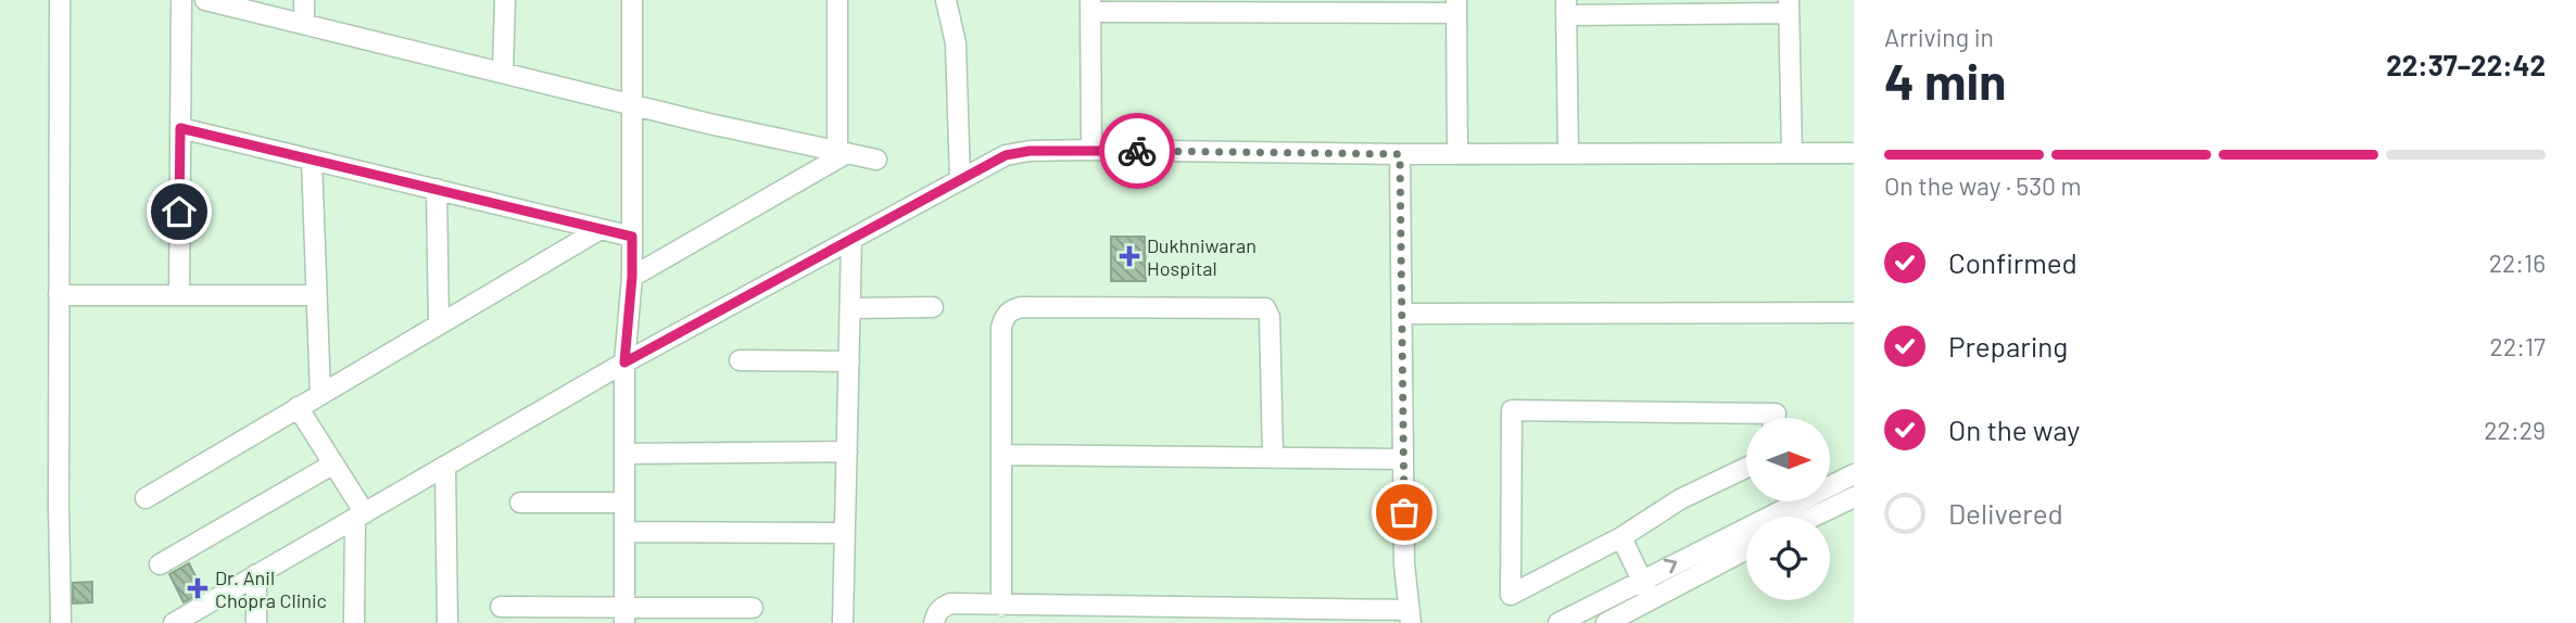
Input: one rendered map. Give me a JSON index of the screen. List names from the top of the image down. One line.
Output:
{"places":{"health":["Dukhniwaran Hospital","Dr. Anil Chopra Clinic"]},"north":"right","page":{"heading":["4 min","Arriving in","22:37–22:42"],"bar":"On the way · 530 m","list":[["Confirmed","22:16"],["Preparing","22:17"],["On the way","22:29"],"Delivered"]}}
